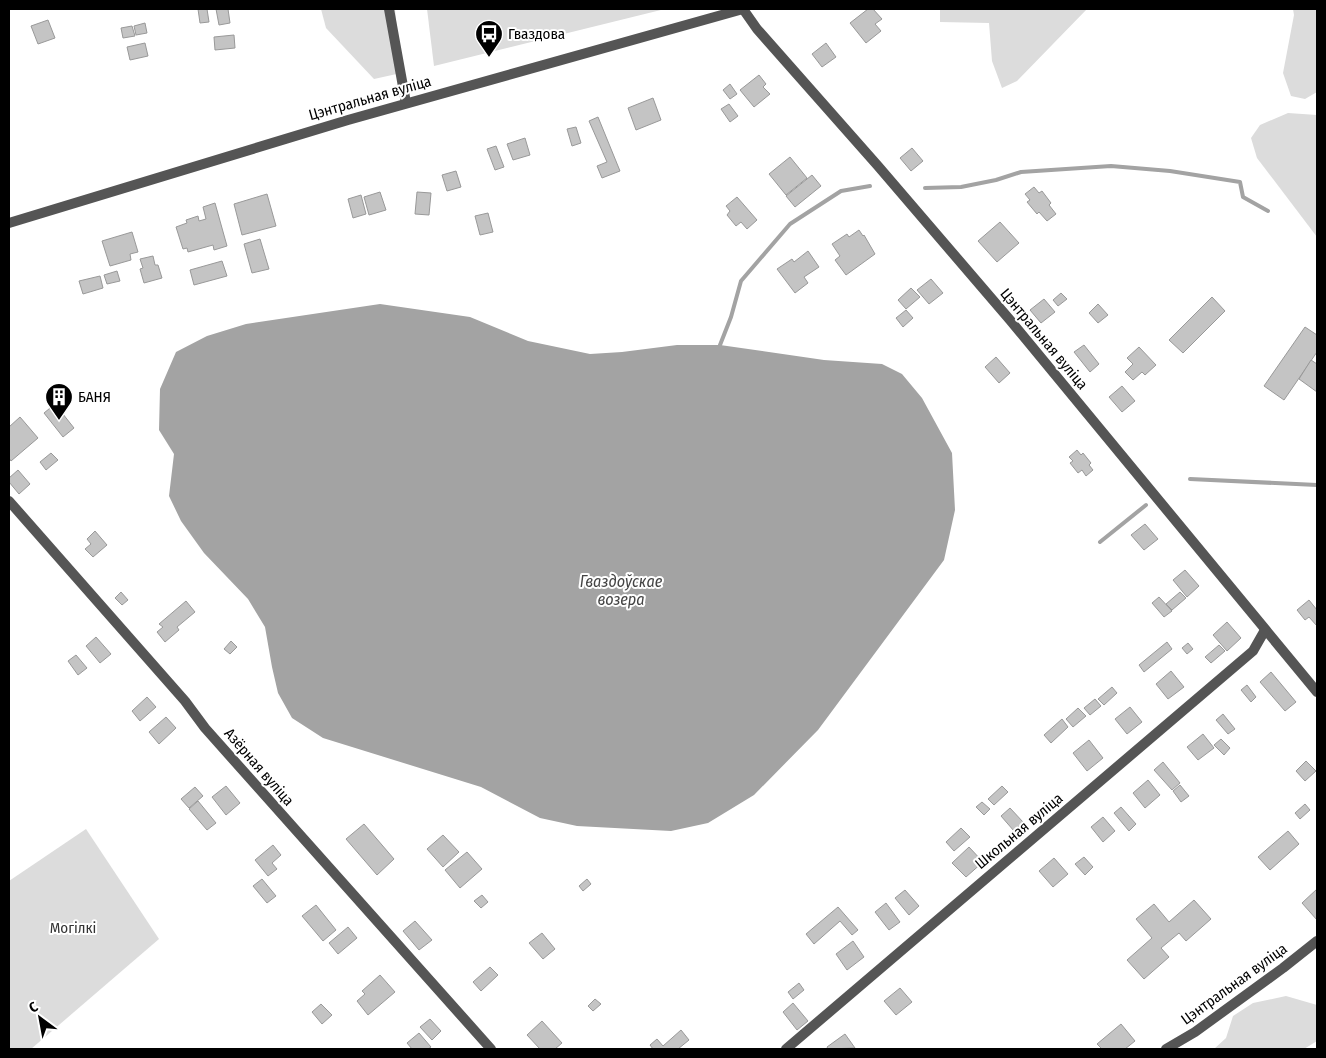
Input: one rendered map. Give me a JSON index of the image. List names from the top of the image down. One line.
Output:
{"streets":{"street":["Цэнтральная вуліца","Азёрная вуліца","Школьная вуліца"]},"crossings":[["Цэнтральная вуліца","Школьная вуліца"]],"water":["Гваздоўскае возера"],"parks":["Могілкі"],"places":{"bus stop":["Гваздова"],"building":["БАНЯ"]},"north":"top left"}
